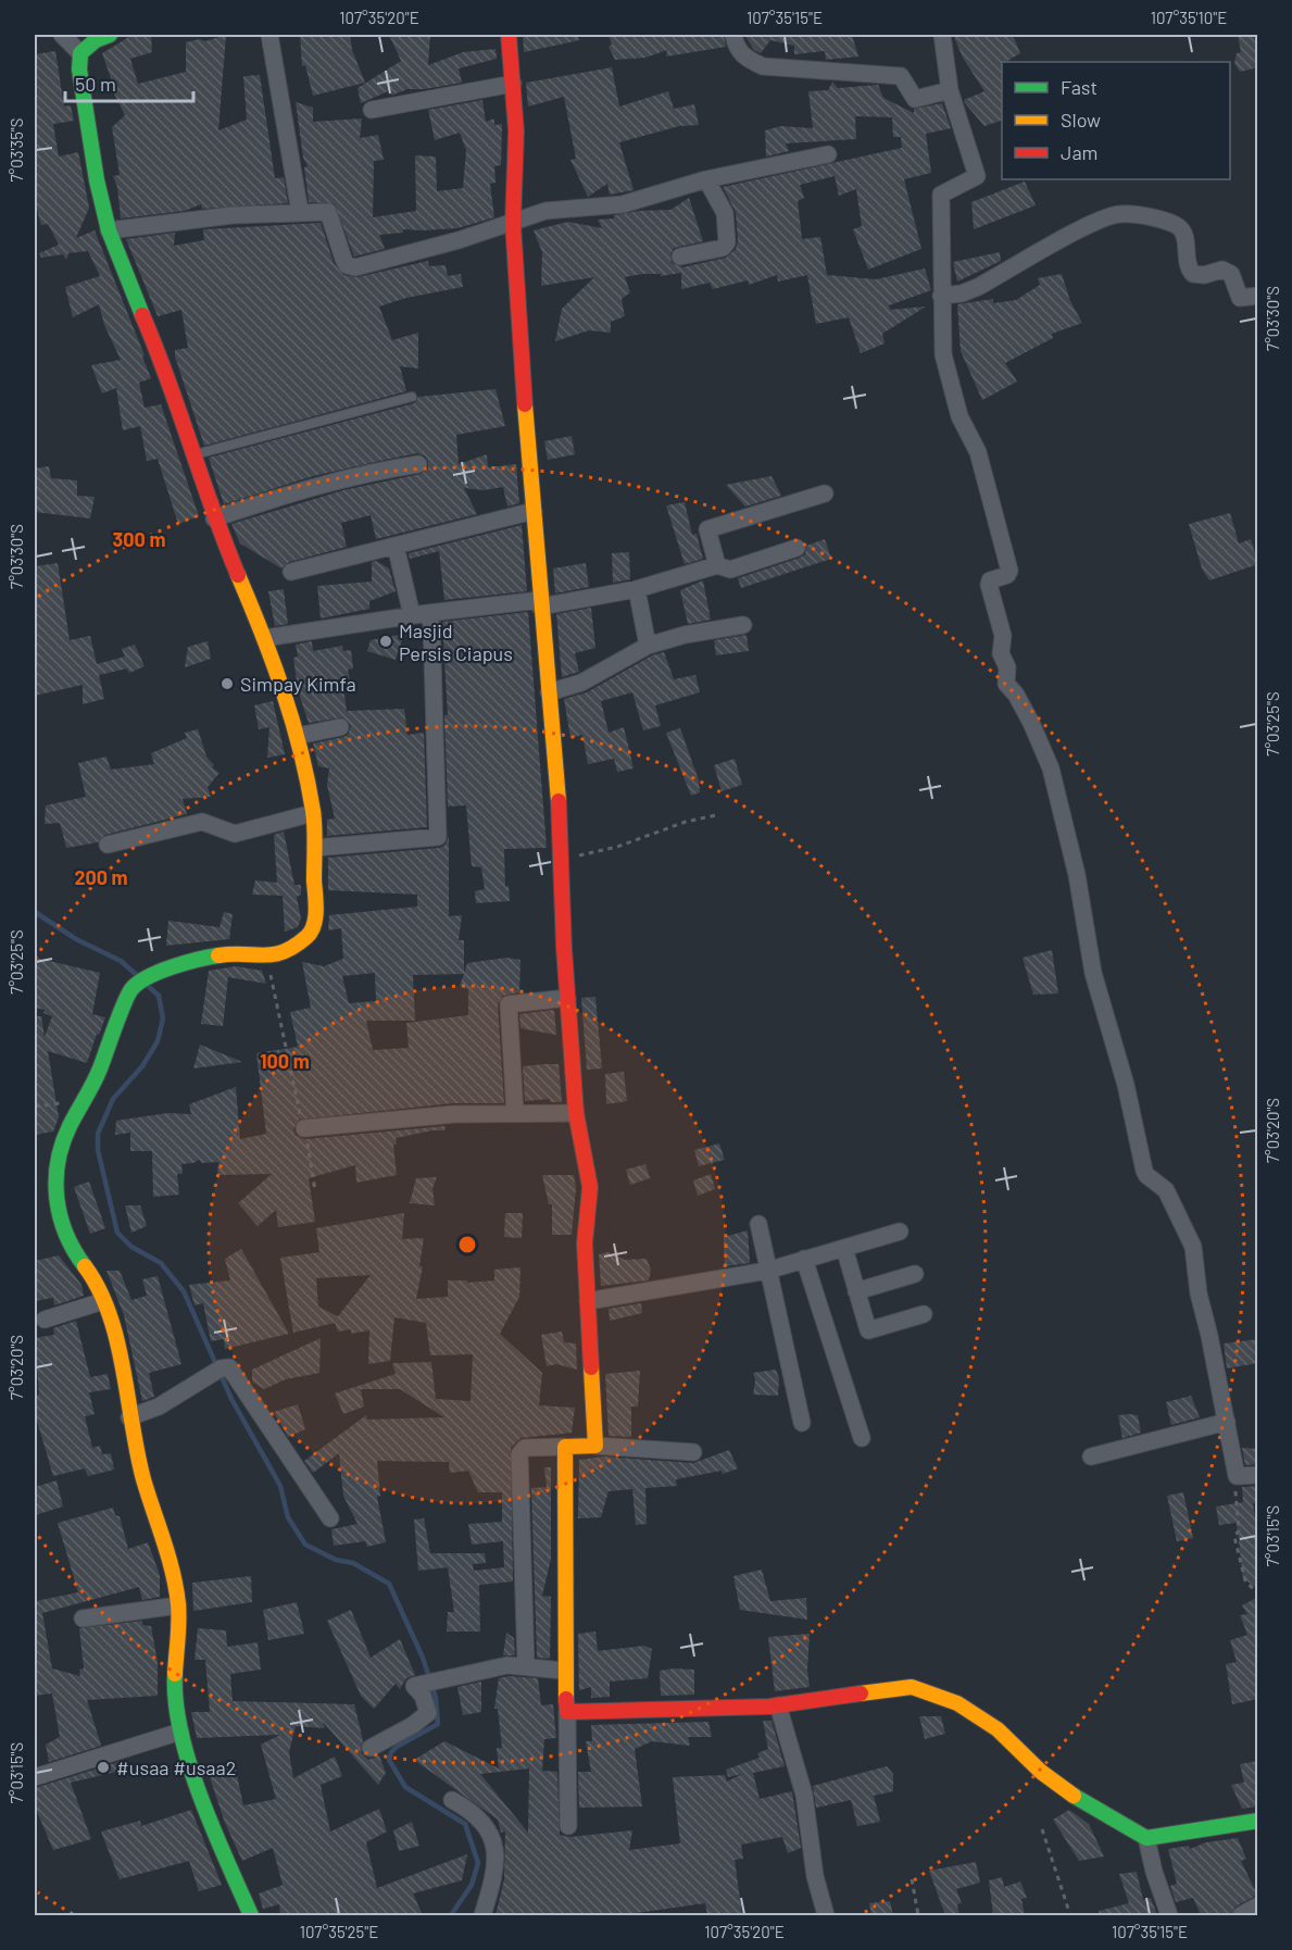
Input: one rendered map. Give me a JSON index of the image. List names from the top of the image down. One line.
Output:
{"places":["Masjid Persis Ciapus","Simpay Kimfa","#usaa #usaa2"],"legend":["Fast","Slow","Jam"],"scale_bar":"50 m","coordinates":["107°35'20\"E","107°35'15\"E","107°35'10\"E","7°03'35\"S","7°03'30\"S","7°03'25\"S","7°03'20\"S","7°03'15\"S","107°35'25\"E"],"rings":["300 m","200 m","100 m"]}
